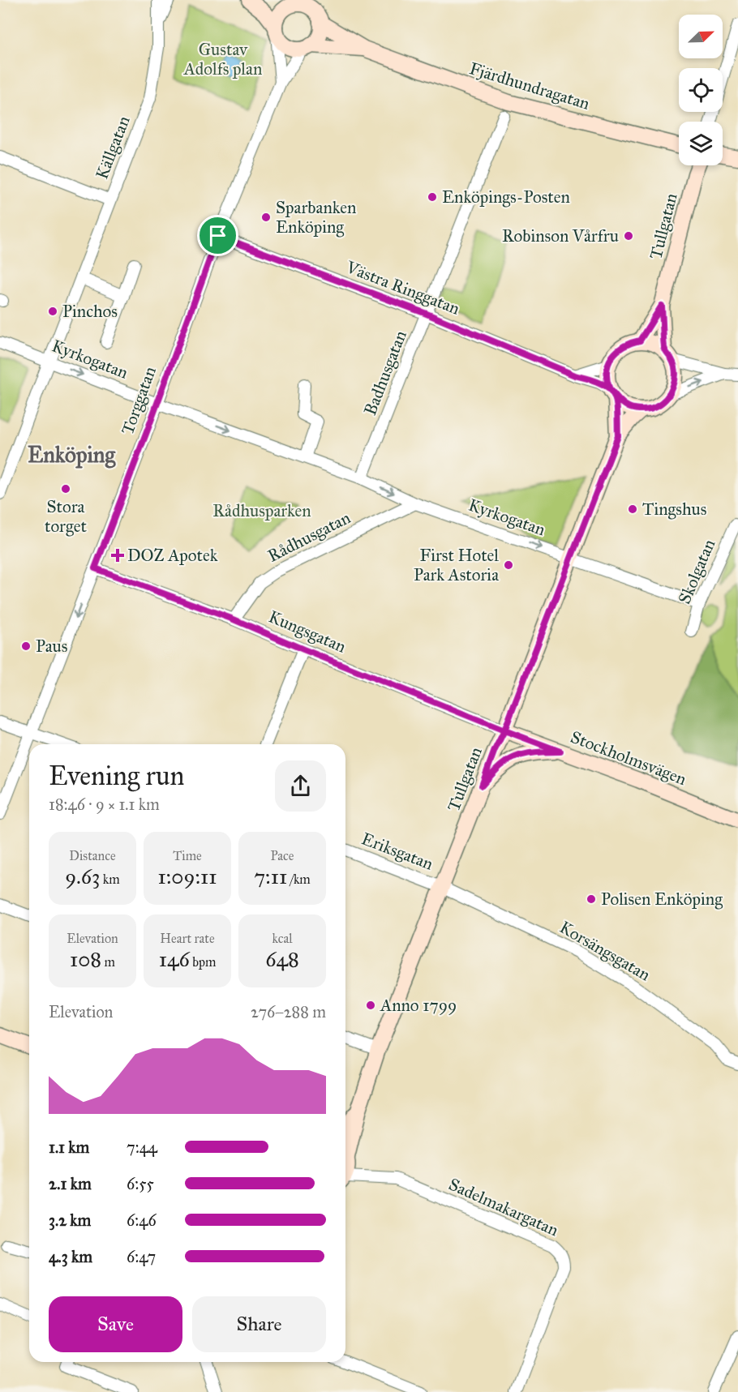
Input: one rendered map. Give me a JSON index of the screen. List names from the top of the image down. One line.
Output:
{"streets":{"street":["Fjärdhundragatan","Källgatan","Tullgatan","Västra Ringgatan","Kyrkogatan","Badhusgatan","Torggatan","Rådhusgatan","Skolgatan","Kungsgatan","Stockholmsvägen","Eriksgatan","Korsängsgatan","Sadelmakargatan"]},"crossings":[["Fjärdhundragatan","Torggatan"],["Källgatan","Kyrkogatan"],["Tullgatan","Västra Ringgatan"],["Tullgatan","Kyrkogatan"],["Tullgatan","Kungsgatan"],["Tullgatan","Stockholmsvägen"],["Tullgatan","Eriksgatan"],["Tullgatan","Korsängsgatan"],["Västra Ringgatan","Badhusgatan"],["Västra Ringgatan","Torggatan"],["Kyrkogatan","Badhusgatan"],["Kyrkogatan","Torggatan"],["Kyrkogatan","Rådhusgatan"],["Kyrkogatan","Skolgatan"],["Torggatan","Kungsgatan"],["Rådhusgatan","Kungsgatan"],["Kungsgatan","Stockholmsvägen"],["Eriksgatan","Korsängsgatan"]],"one_way":["Kyrkogatan"],"districts":["Enköping"],"parks":["Gustav Adolfs plan","Rådhusparken"],"places":{"other":["Enköpings-Posten","Sparbanken Enköping","Robinson Vårfru","Pinchos","Stora torget","Tingshus","First Hotel Park Astoria","Paus","Polisen Enköping","Anno 1799"],"health":["DOZ Apotek"]},"north":"top right","page":{"heading":["Evening run","18:46 · 9 × 1.1 km"],"stats":[["Distance","9.63 km"],["Time","1:09:11"],["Pace","7:11 /km"],["Elevation","108 m"],["Heart rate","146 bpm"],["kcal","648"]],"chart":["Elevation","276–288 m"],"list":[{"name":"1.1 km","note":"7:44"},{"name":"2.1 km","note":"6:55"},{"name":"3.2 km","note":"6:46"},{"name":"4.3 km","note":"6:47"}],"buttons":["Save","Share"]}}
